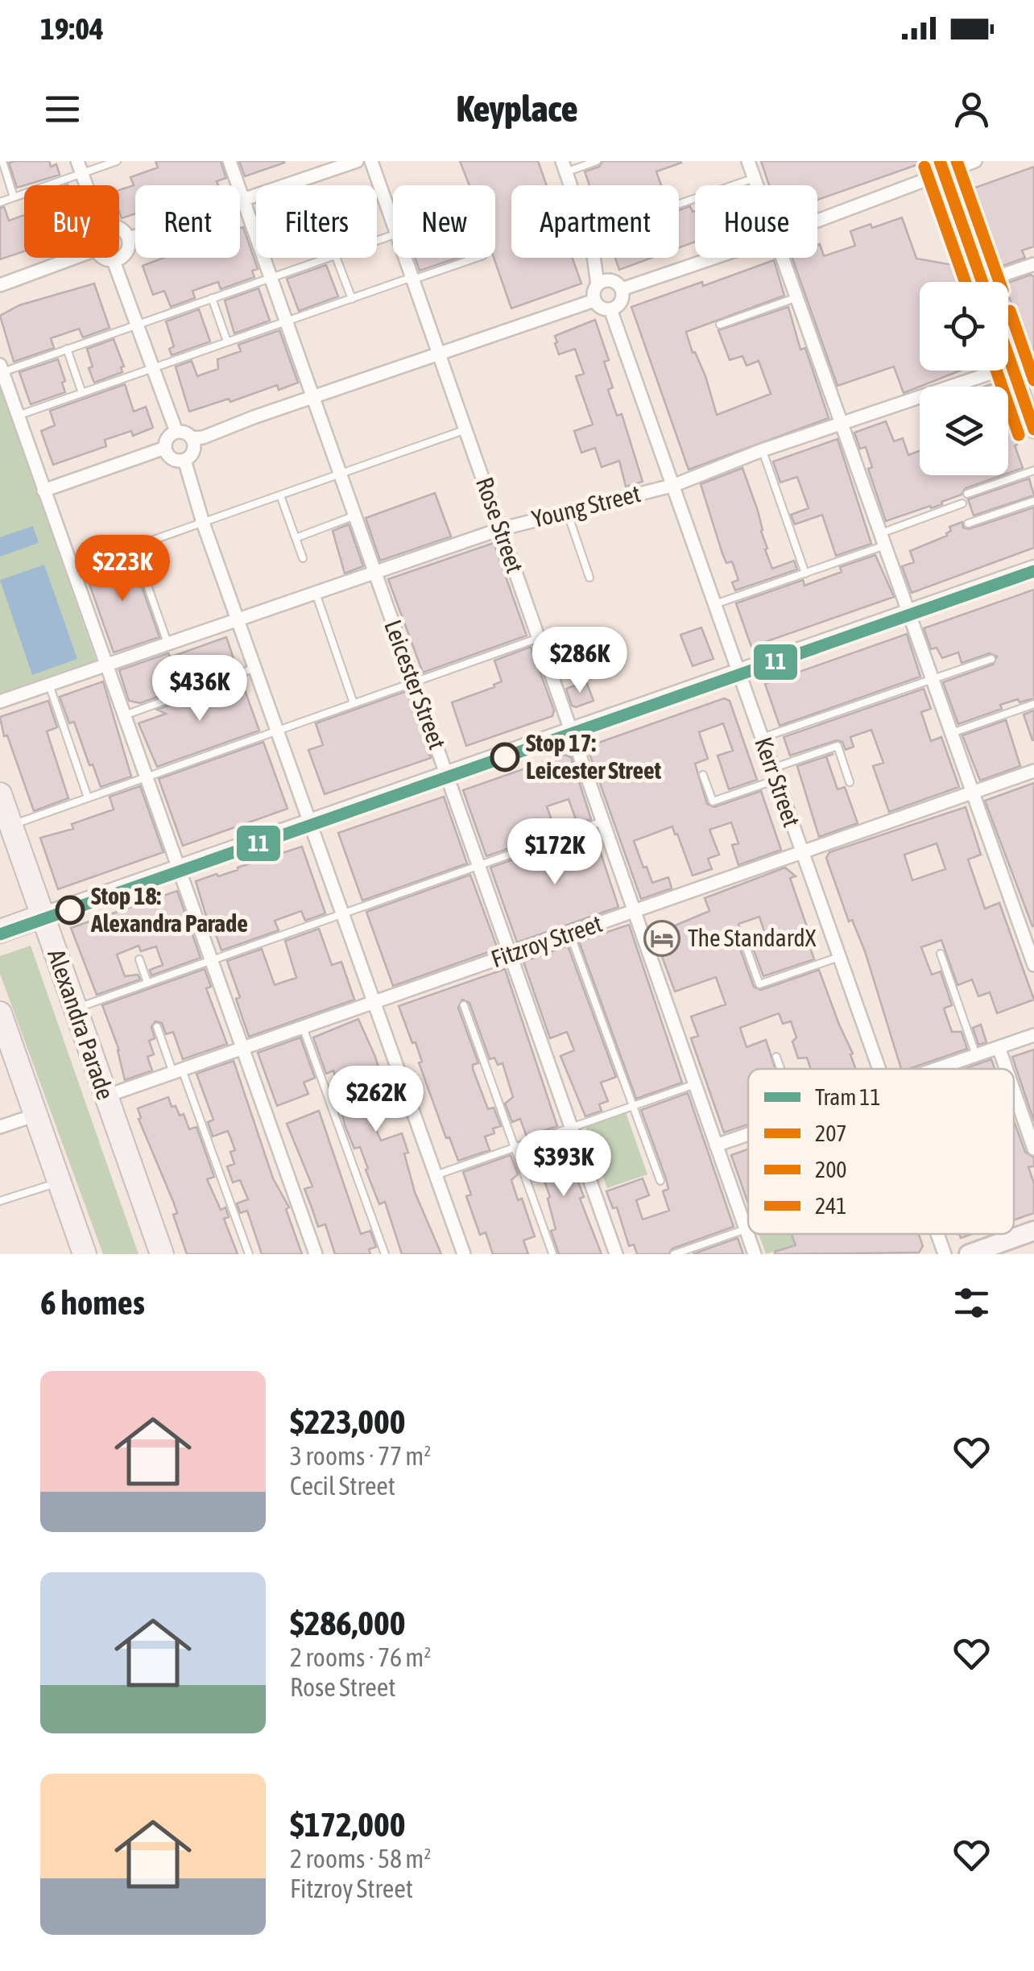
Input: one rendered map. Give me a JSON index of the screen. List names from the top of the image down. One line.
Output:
{"streets":{"highway":["Alexandra Parade"],"street":["Young Street","Rose Street","Leicester Street","Kerr Street","Fitzroy Street"]},"crossings":[["Young Street","Rose Street"],["Young Street","Leicester Street"],["Young Street","Kerr Street"],["Rose Street","Fitzroy Street"],["Leicester Street","Fitzroy Street"],["Kerr Street","Fitzroy Street"],["Fitzroy Street","Alexandra Parade"]],"places":{"other":["Stop 17: Leicester Street","Stop 18: Alexandra Parade"],"hotel":["The StandardX"]},"lines":["transit line 207","transit line 241","transit line 200","tram line 11"],"legend":["Tram 11","207","200","241"],"page":{"status":"19:04","header":"Keyplace","chip":["Buy","Rent","Filters","New","Apartment","House"],"price":["$223K","$286K","$436K","$172K","$262K","$393K"],"heading":"6 homes","list":[{"name":"$223,000","note":"3 rooms · 77 m² · Cecil Street"},{"name":"$286,000","note":"2 rooms · 76 m² · Rose Street"},{"name":"$172,000","note":"2 rooms · 58 m² · Fitzroy Street"}]}}
